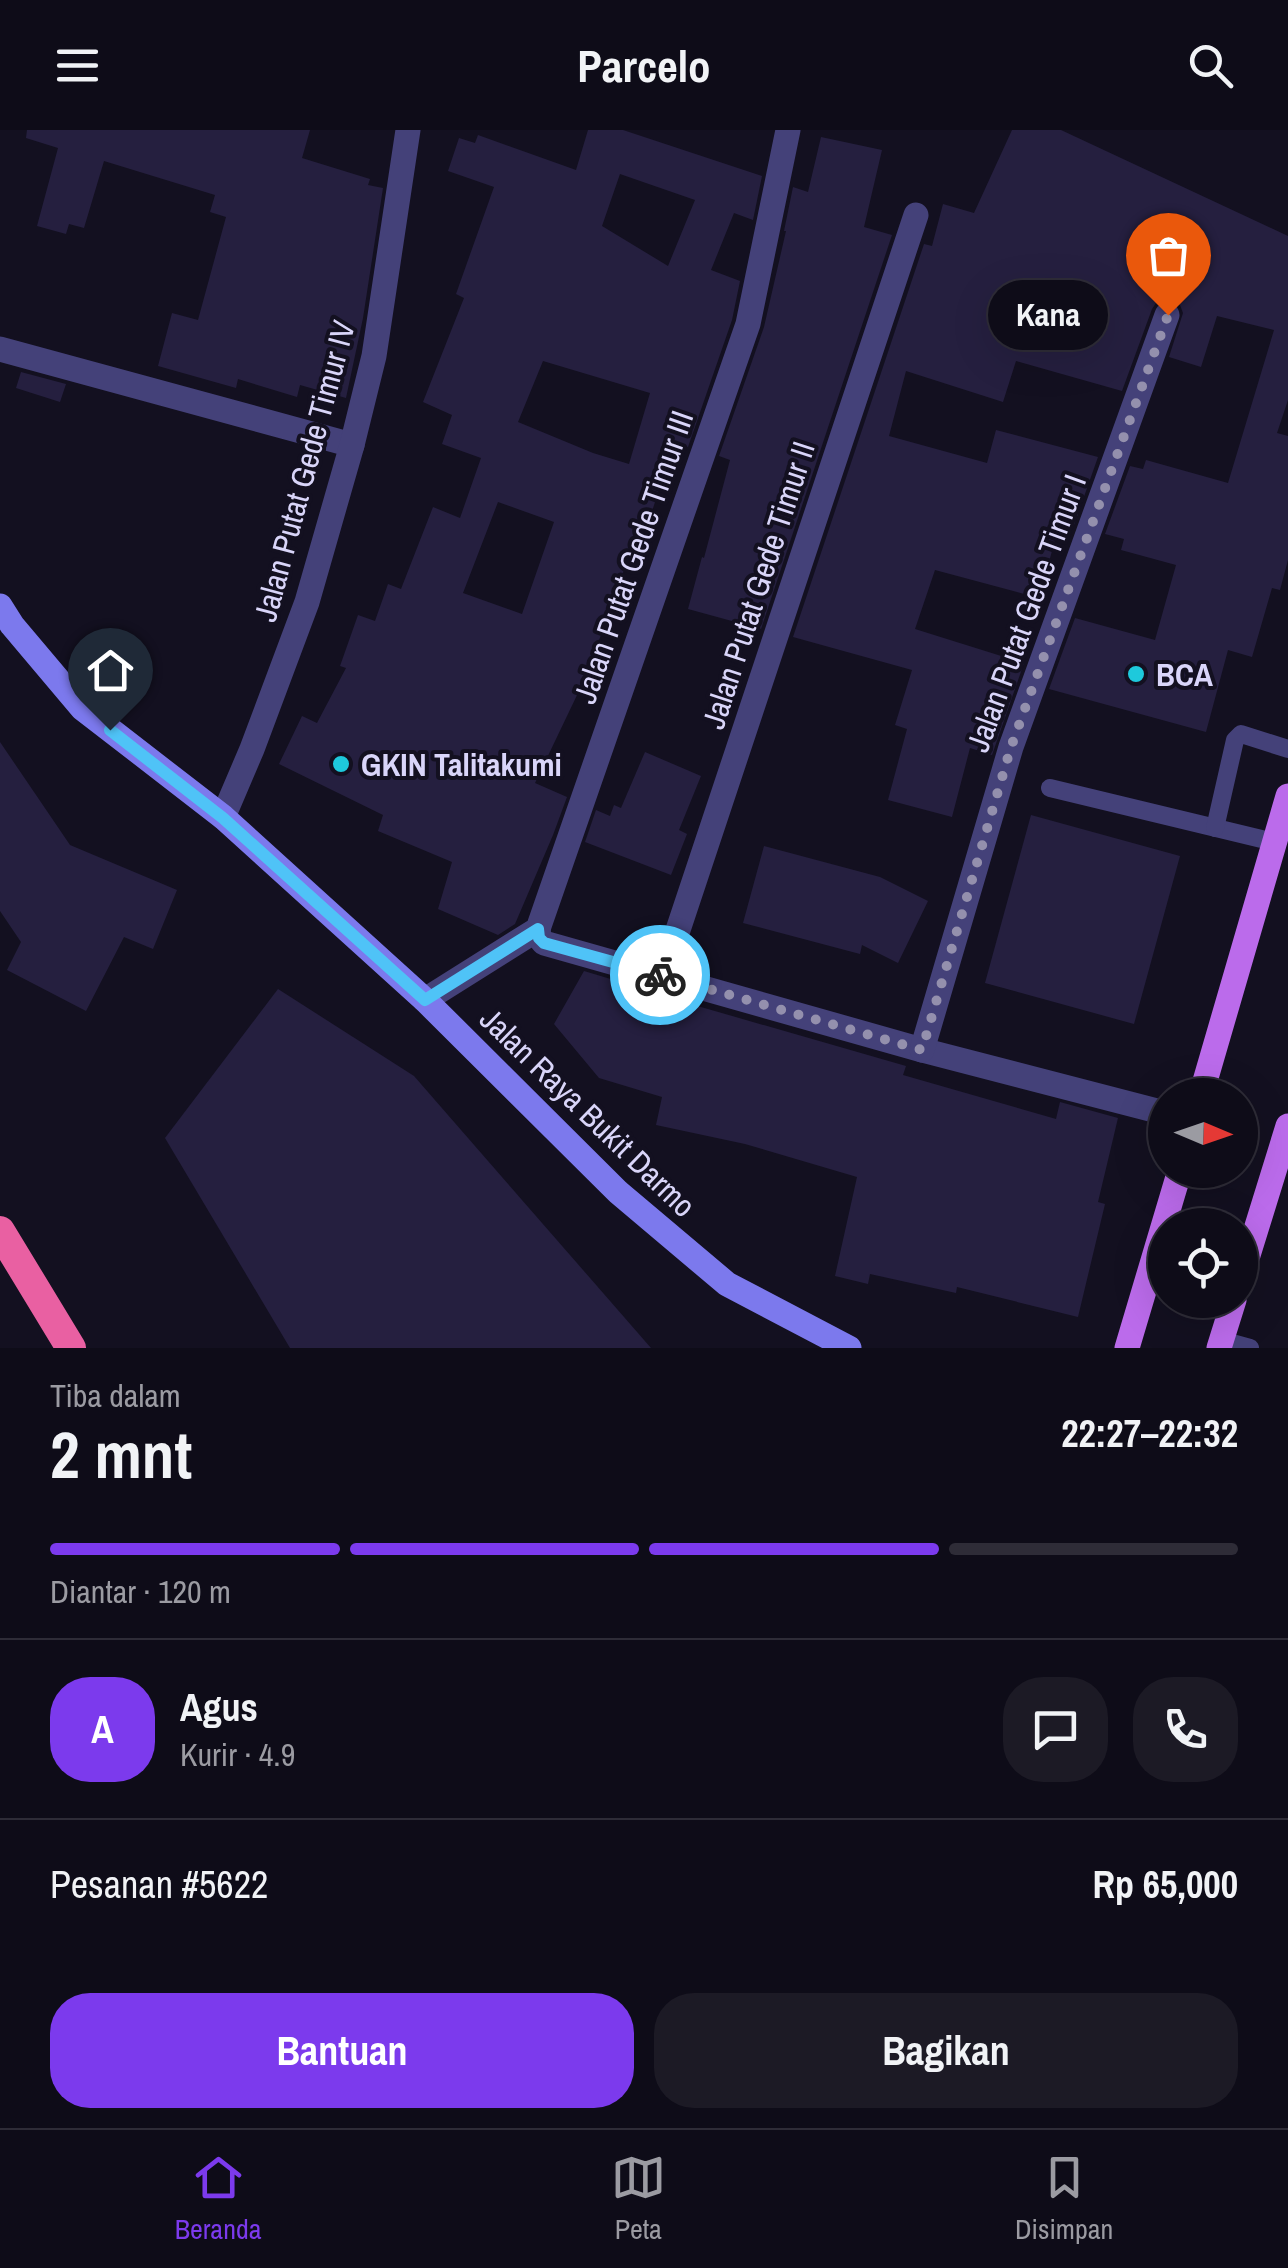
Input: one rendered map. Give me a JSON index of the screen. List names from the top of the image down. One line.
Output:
{"streets":{"street":["Jalan Putat Gede Timur IV","Jalan Putat Gede Timur III","Jalan Putat Gede Timur II","Jalan Putat Gede Timur I","Jalan Raya Bukit Darmo"]},"crossings":[["Jalan Putat Gede Timur IV","Jalan Raya Bukit Darmo"]],"places":["Kana","BCA","GKIN Talitakumi"],"north":"right","page":{"header":"Parcelo","bubble":"Kana","heading":["2 mnt","Tiba dalam","22:27–22:32"],"panel":["Agus","Kurir · 4.9","Pesanan #5622","Rp 65,000"],"bar":"Diantar · 120 m","round":"A","buttons":["Bantuan","Bagikan"],"tabs":["Beranda","Peta","Disimpan"]}}
